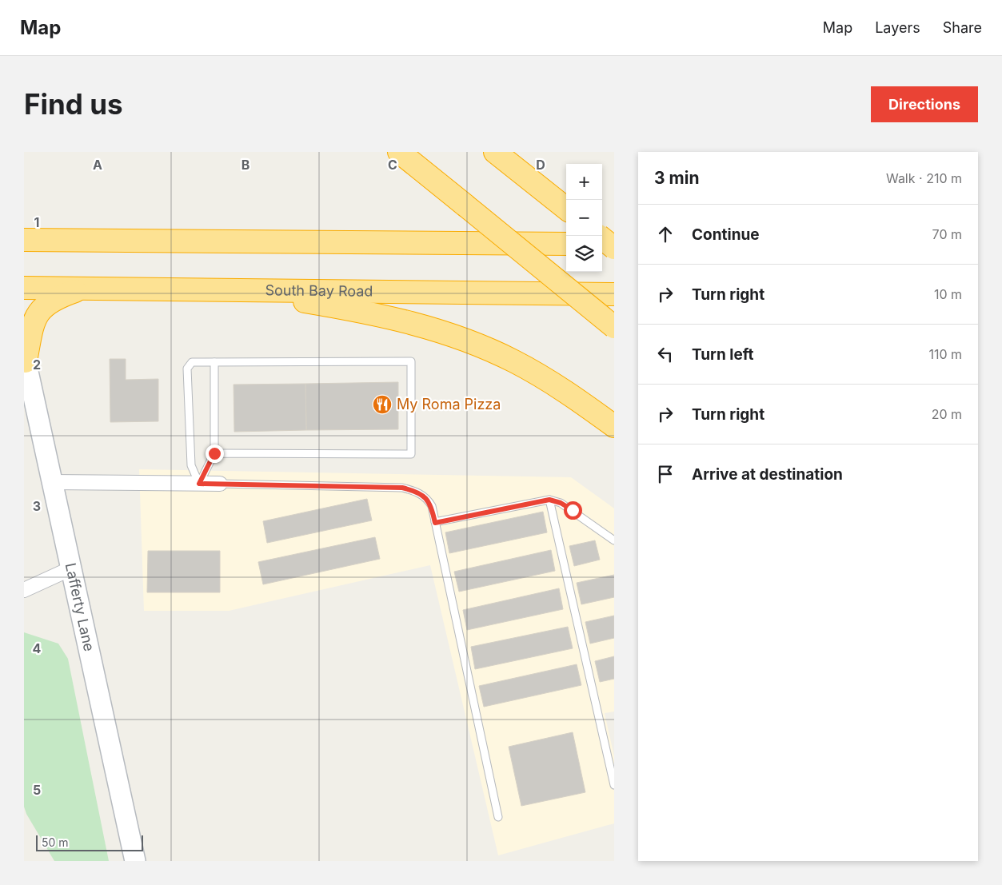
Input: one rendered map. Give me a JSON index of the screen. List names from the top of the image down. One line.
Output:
{"streets":{"highway":["South Bay Road"],"street":["Lafferty Lane"]},"places":{"restaurant":["My Roma Pizza"]},"scale_bar":"50 m","page":{"header":"Map","nav":["Map","Layers","Share"],"buttons":"Directions","title":"Find us","heading":["3 min","Walk · 210 m"],"map_buttons":["+","−"],"list":[["Continue","70 m"],["Turn right","10 m"],["Turn left","110 m"],["Turn right","20 m"],"Arrive at destination"],"scale":"50 m"},"grid":{"columns":["A","B","C","D"],"rows":["1","2","3","4","5"]}}
